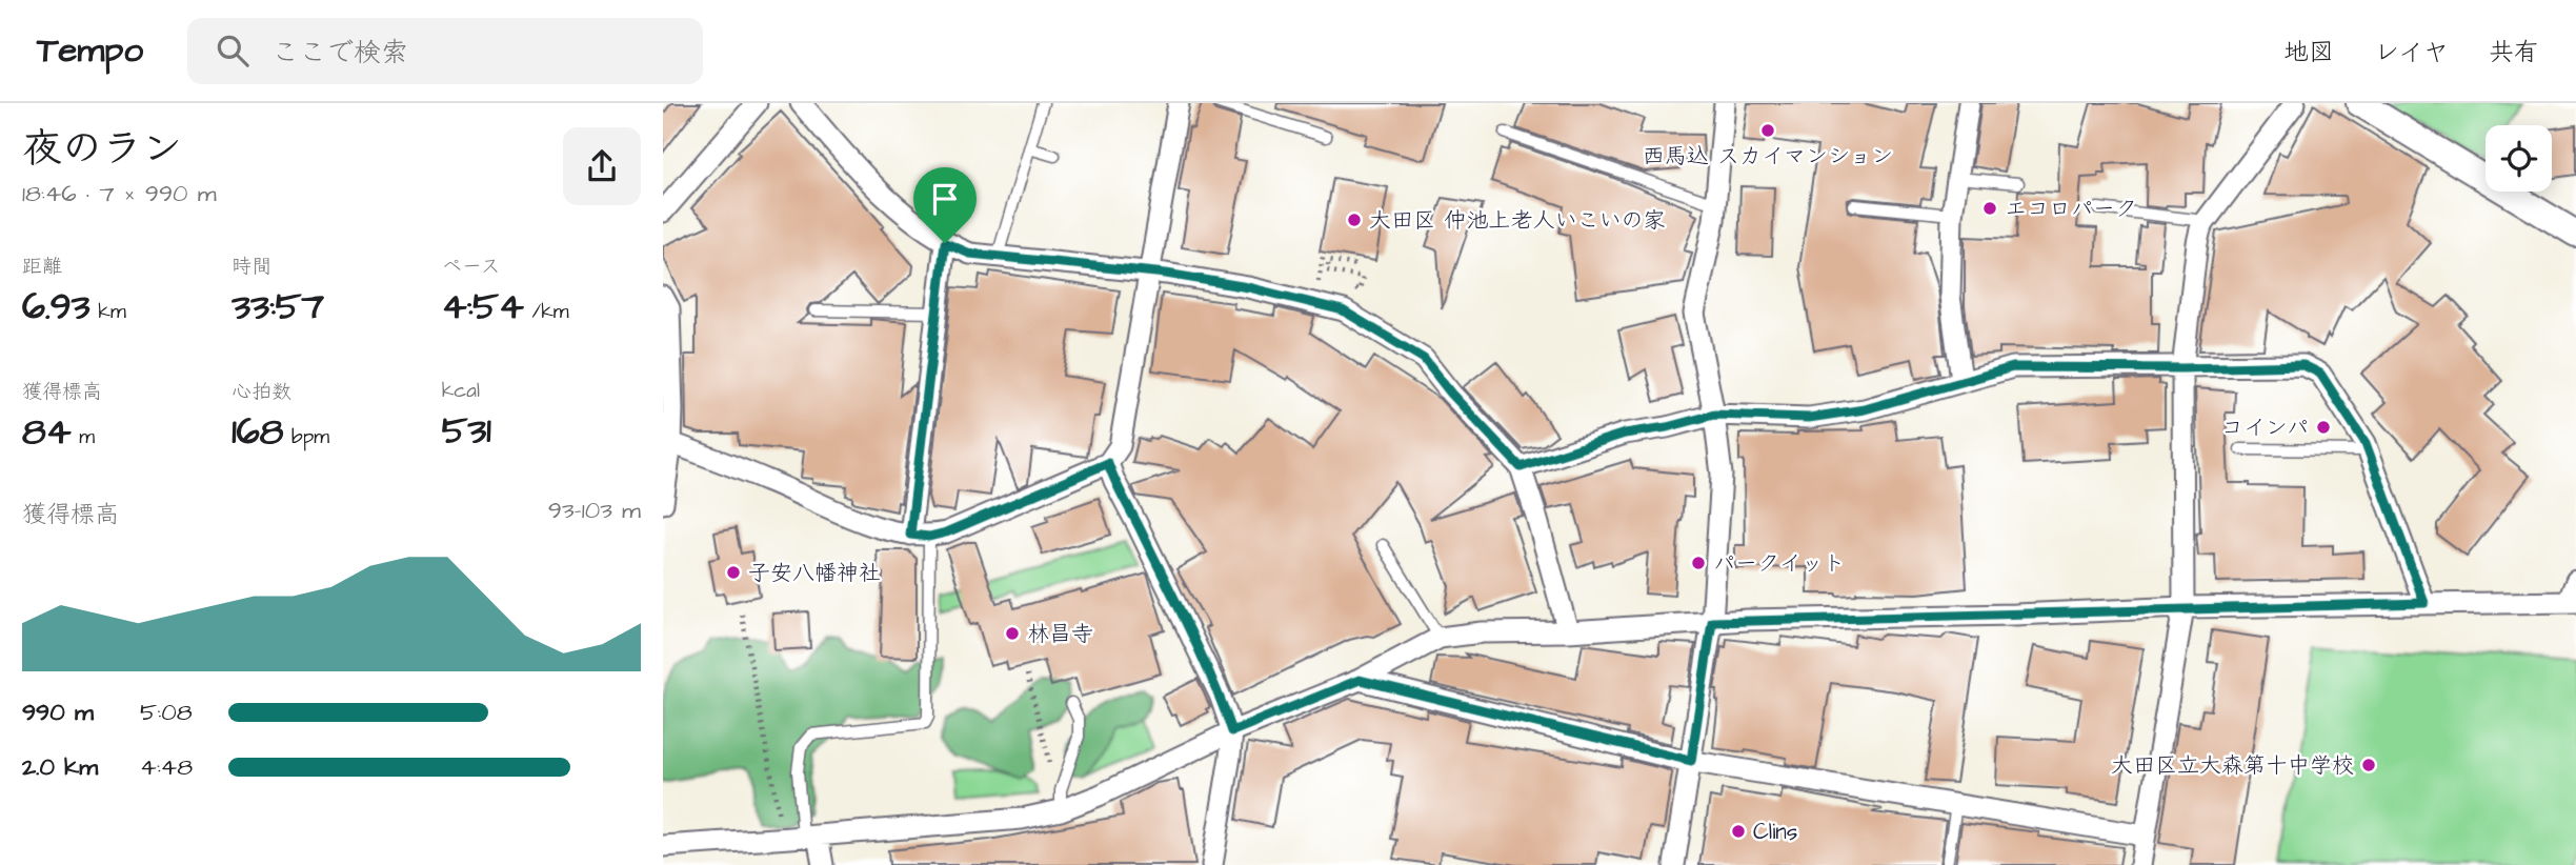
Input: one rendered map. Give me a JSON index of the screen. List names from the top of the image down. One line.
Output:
{"places":["西馬込 スカイマンション","エコロパーク","大田区 仲池上老人いこいの家","コインパ","パークイット","子安八幡神社","林昌寺","大田区立大森第十中学校","Clins"],"page":{"header":"Tempo","search":"ここで検索","nav":["地図","レイヤ","共有"],"heading":["夜のラン","18:46 · 7 × 990 m"],"stats":[["距離","6.93 km"],["時間","33:57"],["ペース","4:54 /km"],["獲得標高","84 m"],["心拍数","168 bpm"],["kcal","531"]],"chart":["獲得標高","93–103 m"],"list":[{"name":"990 m","note":"5:08"},{"name":"2.0 km","note":"4:48"}]}}
